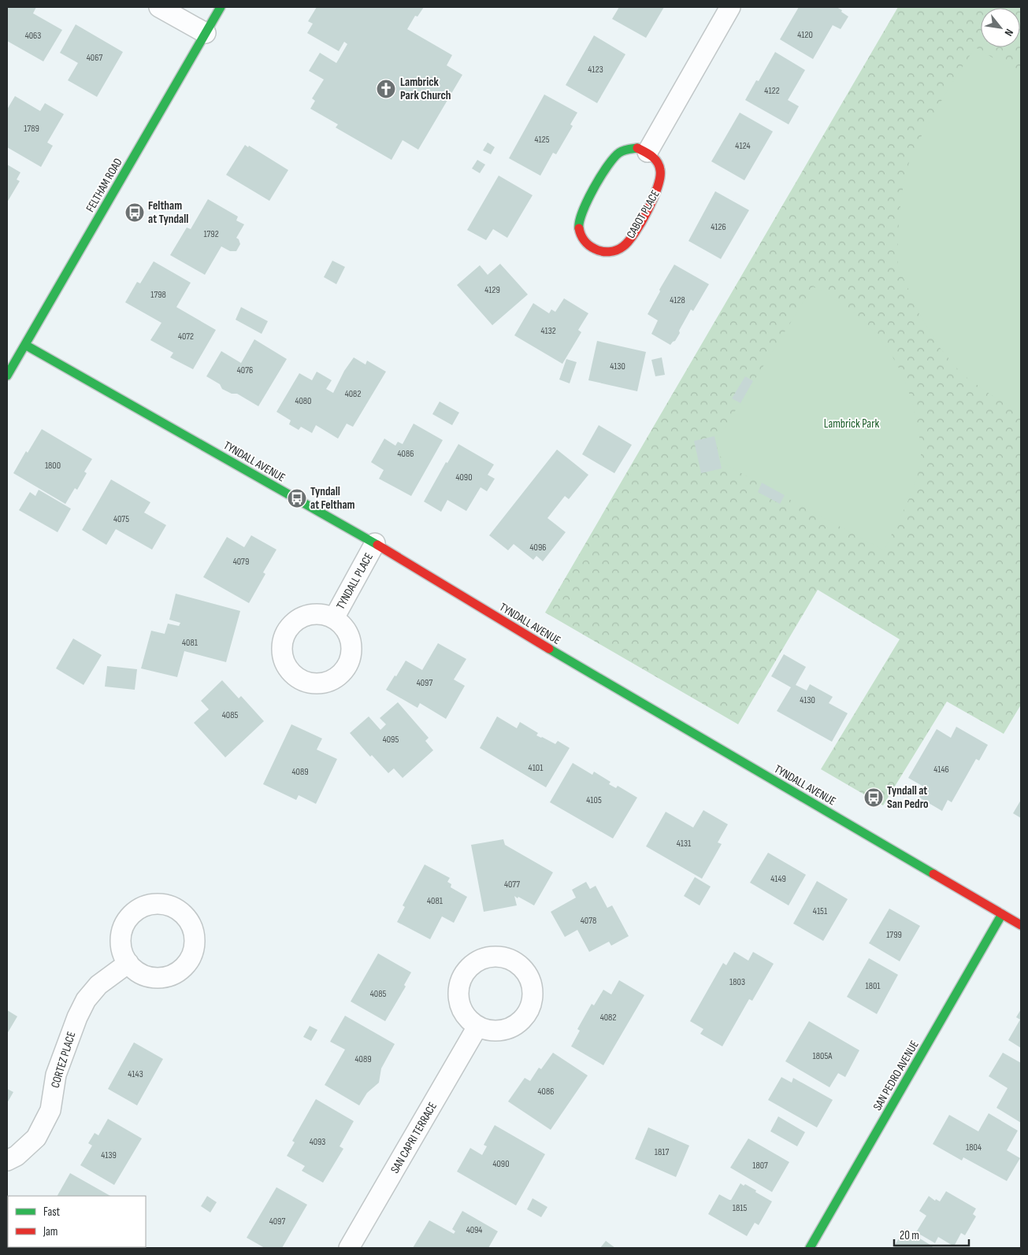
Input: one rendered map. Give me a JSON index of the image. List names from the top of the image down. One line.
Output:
{"streets":{"street":["FELTHAM ROAD","CABOT PLACE","TYNDALL AVENUE","TYNDALL PLACE","CORTEZ PLACE","SAN PEDRO AVENUE","SAN CAPRI TERRACE"]},"crossings":[["FELTHAM ROAD","TYNDALL AVENUE"],["TYNDALL AVENUE","TYNDALL PLACE"],["TYNDALL AVENUE","SAN PEDRO AVENUE"]],"parks":["Lambrick Park"],"places":{"church":["Lambrick Park Church"],"bus stop":["Feltham at Tyndall","Tyndall at Feltham","Tyndall at San Pedro"]},"house_numbers":["4120","4063","4067","4123","4122","1789","4125","4124","4126","1792","4129","1798","4128","4132","4072","4130","4076","4082","4080","4086","1800","4090","4075","4096","4079","4081","4097","4130","4085","4095","4101","4146","4089","4105","4131","4149","4077","4081","4151","4078","1799","1803","1801","4085","4082","1805A","4089","4143","4086","4093","1804","1817","4139","4090","1807","1815","4097","4094"],"legend":["Fast","Jam"],"scale_bar":"20 m","north":"bottom right"}
